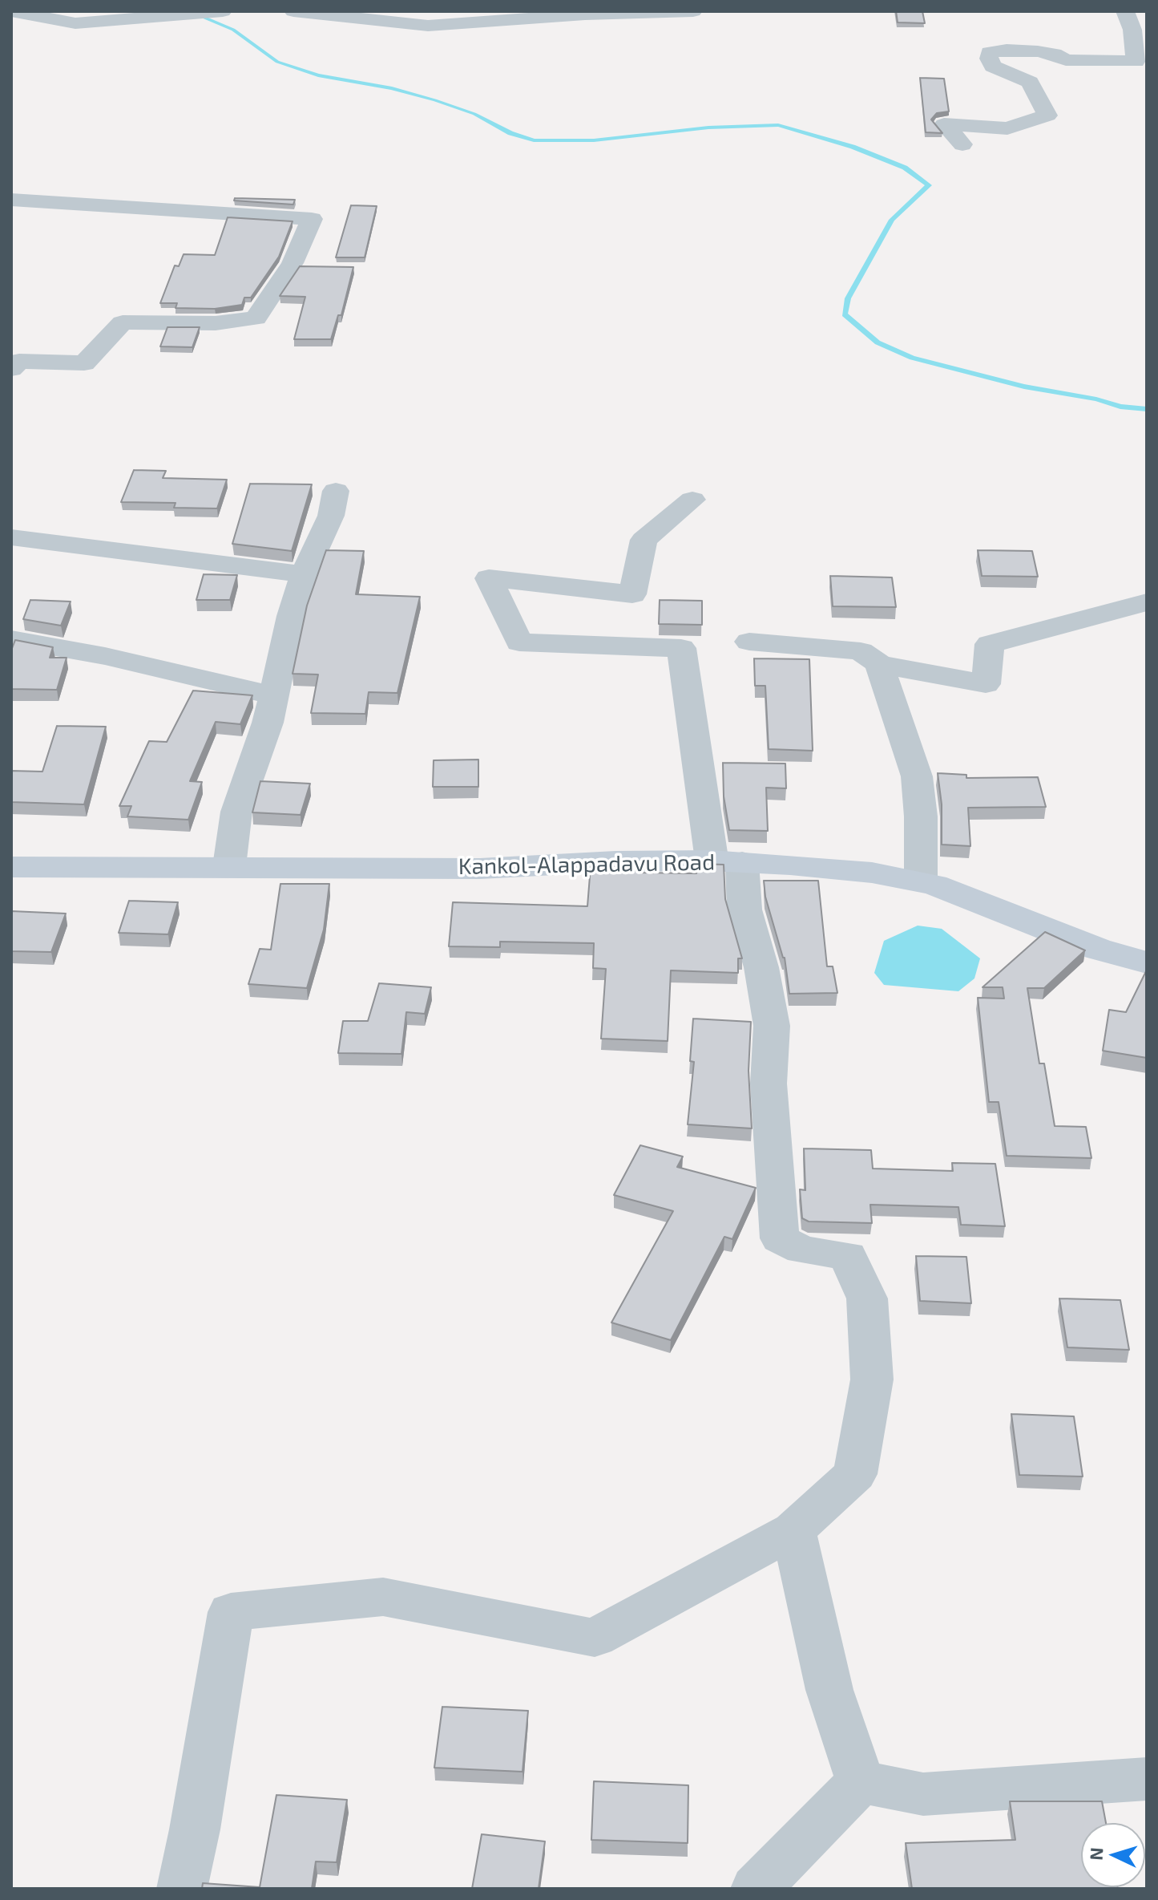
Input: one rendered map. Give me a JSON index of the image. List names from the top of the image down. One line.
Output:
{"streets":{"main road":["Kankol-Alappadavu Road"]},"north":"left"}
